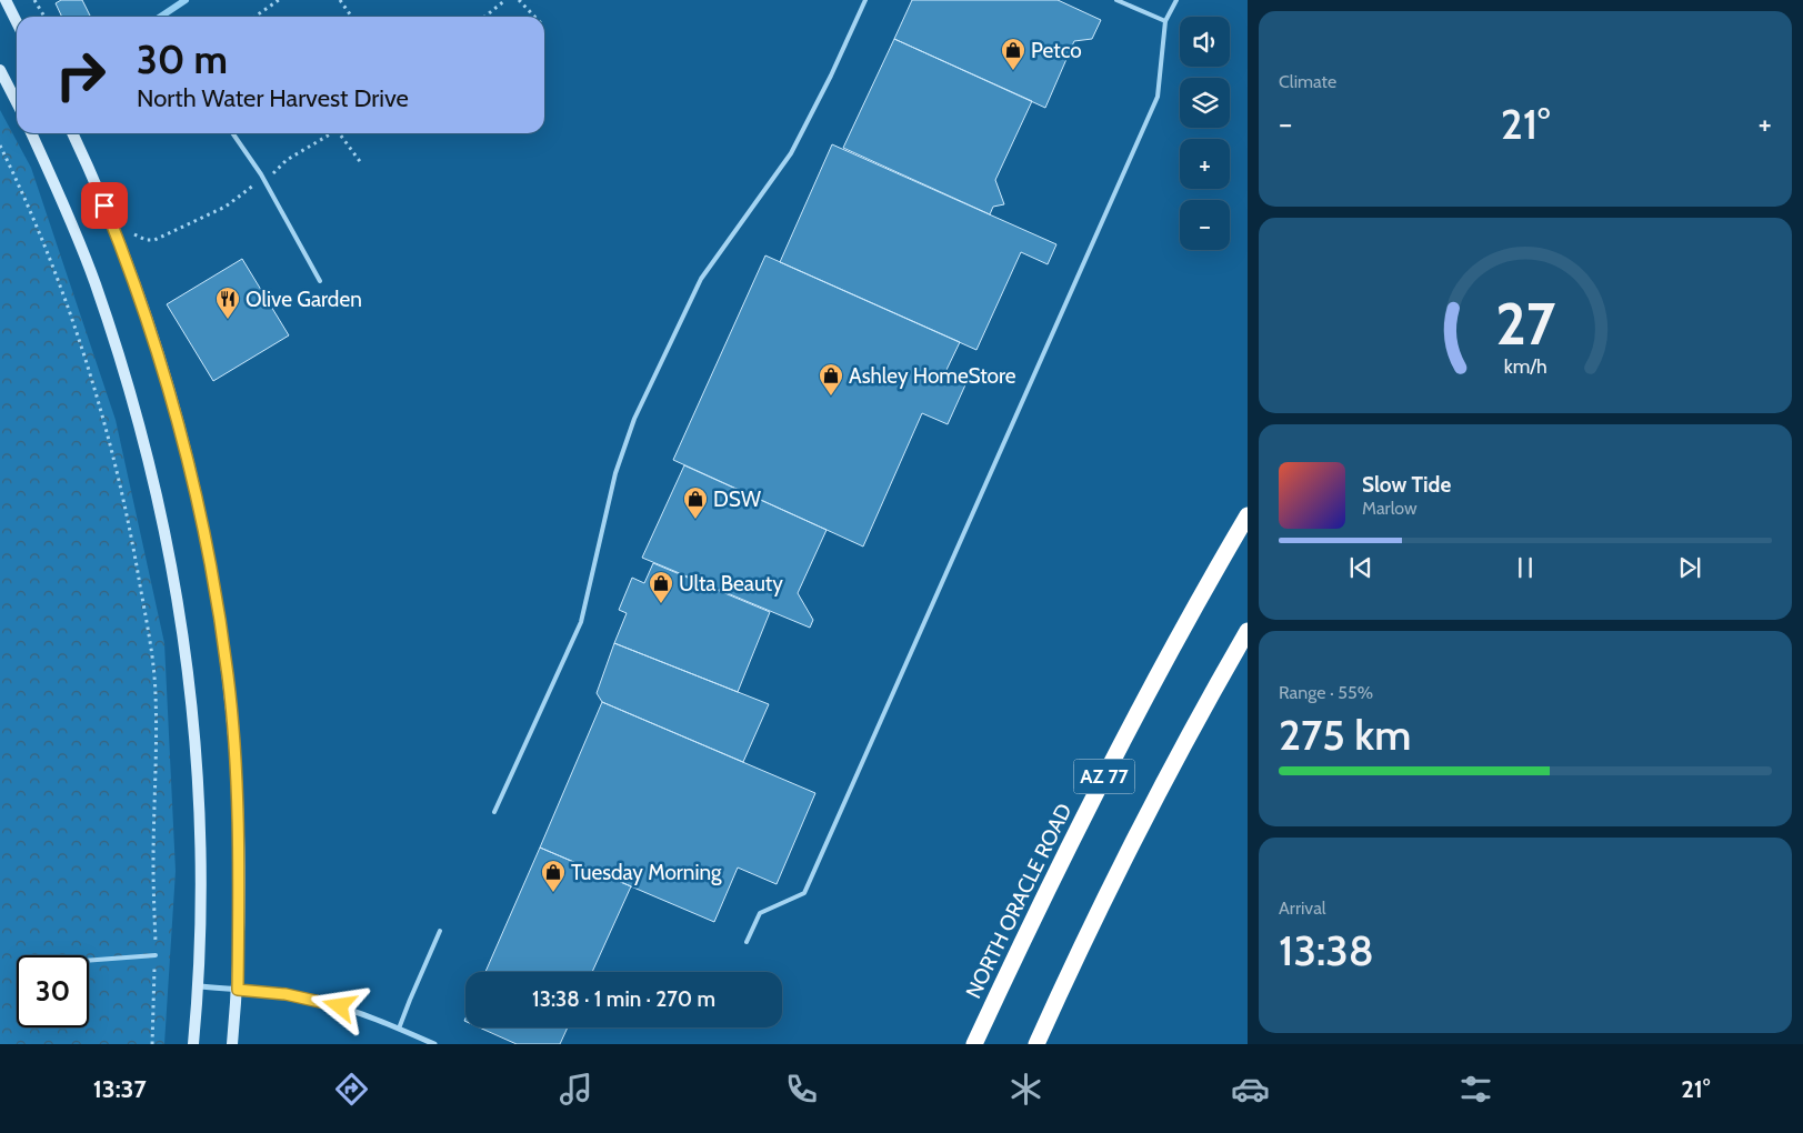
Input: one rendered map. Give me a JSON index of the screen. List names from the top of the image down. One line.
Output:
{"streets":{"highway":["AZ 77","NORTH ORACLE ROAD"]},"places":{"shop":["Petco","Ashley HomeStore","DSW","Ulta Beauty","Tuesday Morning"],"restaurant":["Olive Garden"]},"page":{"tile":["Climate",["Range · 55%","275 km"],["Arrival","13:38"]],"map_buttons":["+","−"],"turn":["30 m","North Water Harvest Drive"],"heat":["−","21°","+"],"song":["Slow Tide","Marlow"],"limit":"30","trip":"13:38 · 1 min · 270 m","tabs":["13:37","21°"],"gauge":["27","km/h"]}}
